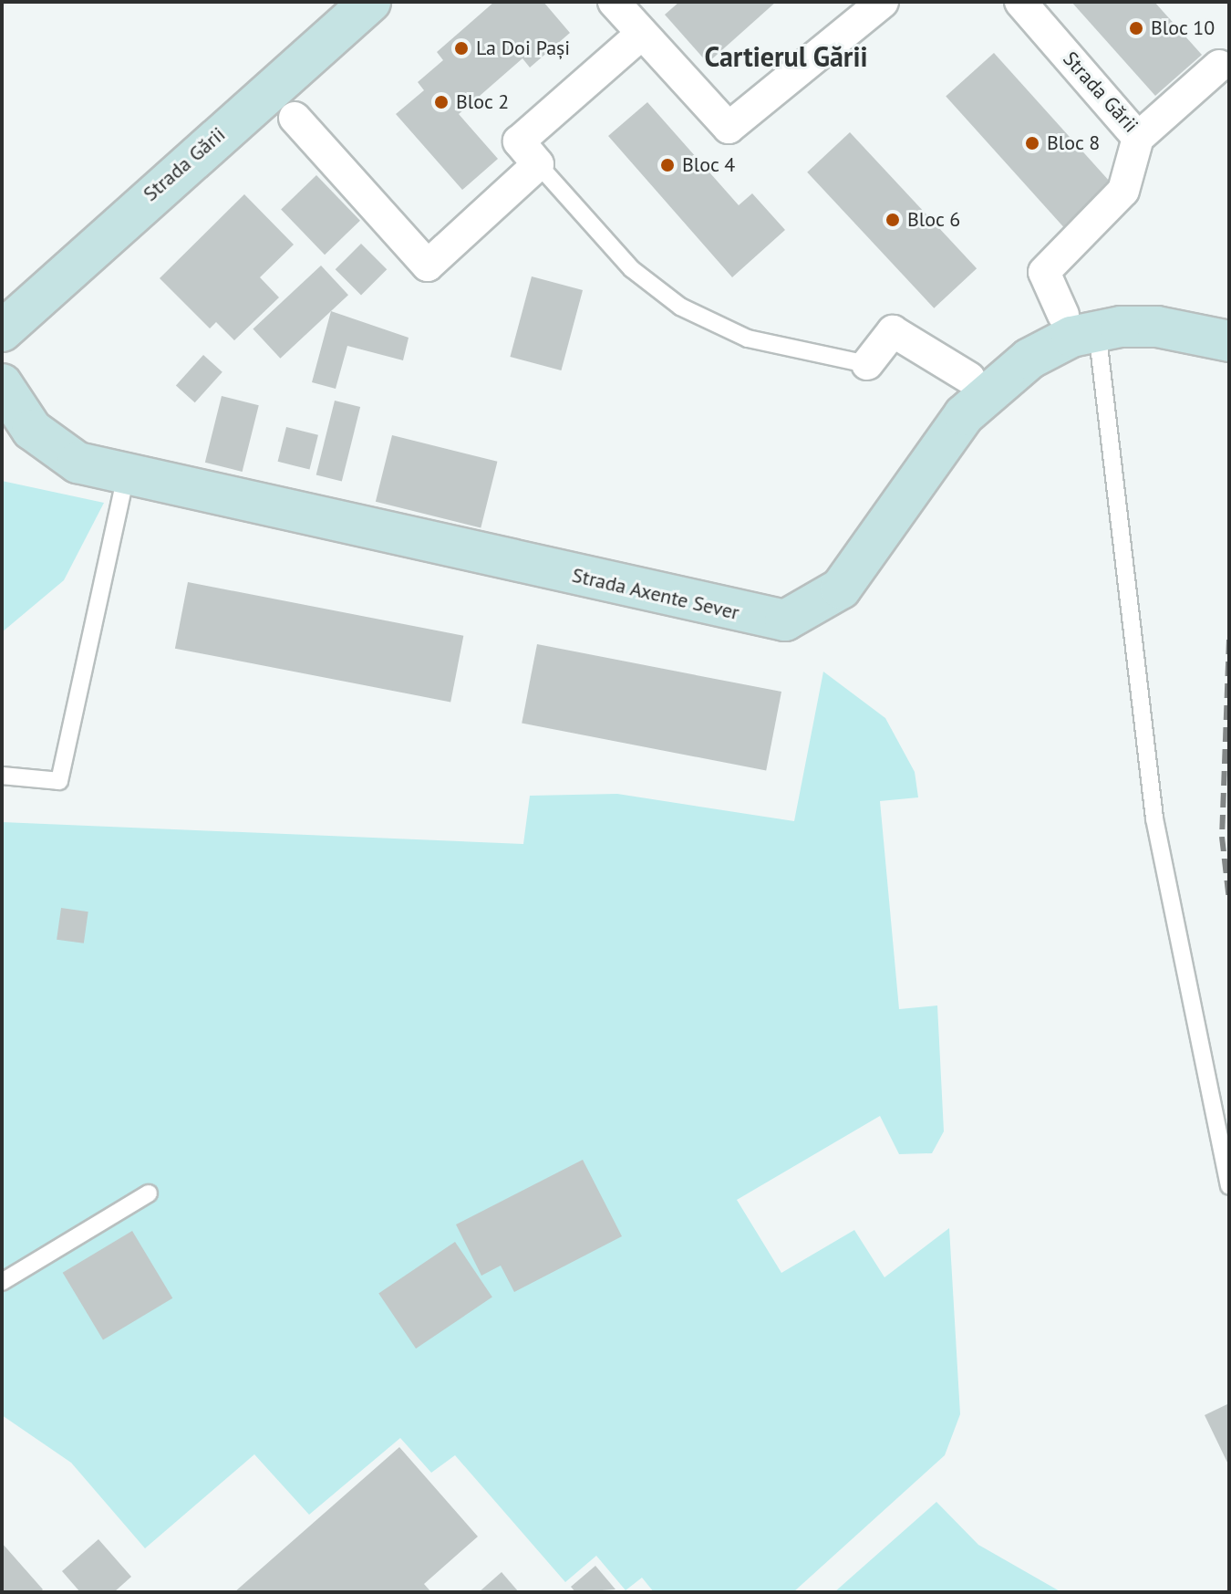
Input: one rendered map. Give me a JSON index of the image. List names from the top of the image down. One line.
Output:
{"streets":{"main road":["Strada Gării","Strada Axente Sever"]},"districts":["Cartierul Gării"],"places":["Bloc 10","La Doi Pași","Bloc 2","Bloc 8","Bloc 4","Bloc 6"]}
